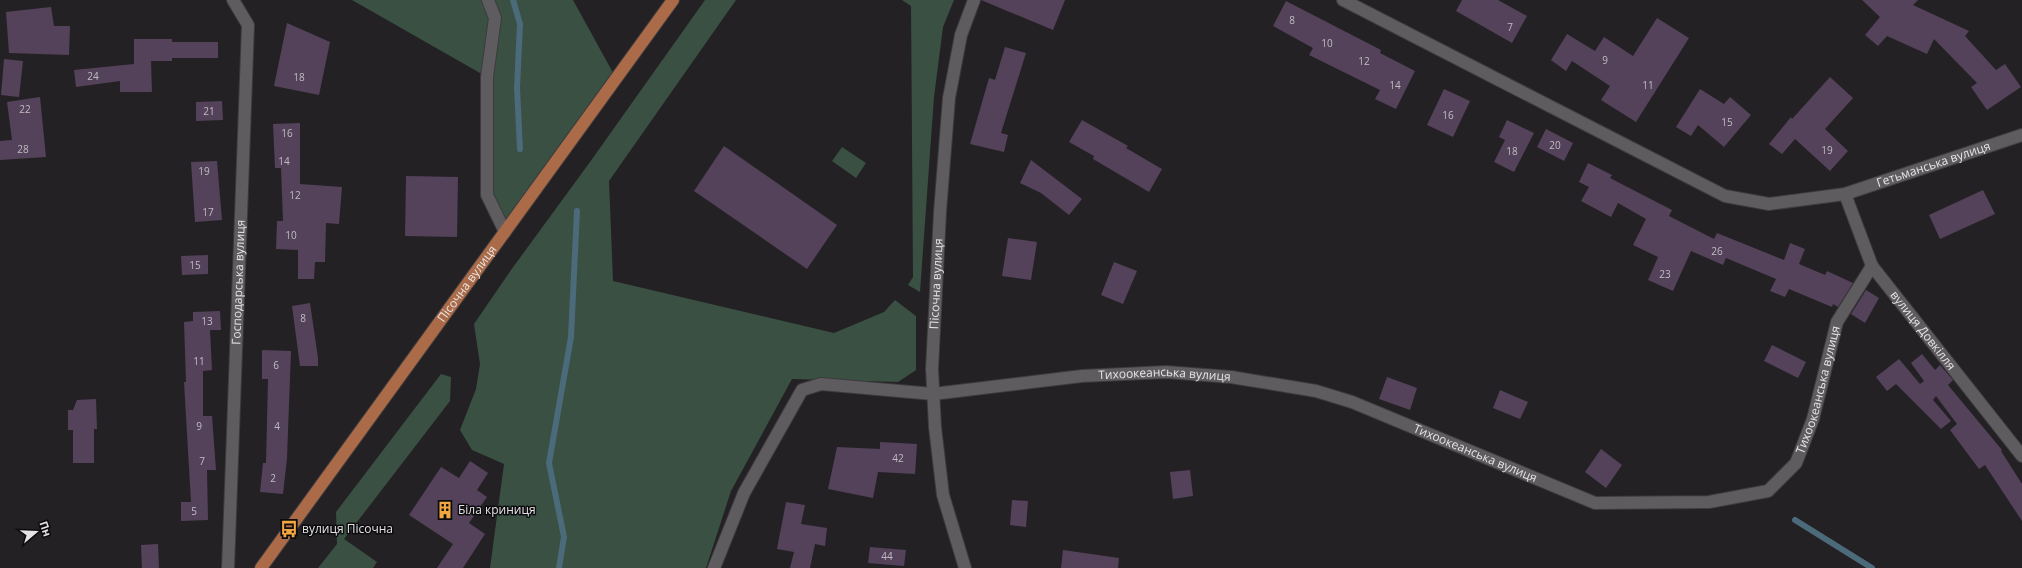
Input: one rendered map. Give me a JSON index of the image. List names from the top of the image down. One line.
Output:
{"streets":{"main road":["Пісочна вулиця"],"street":["Гетьманська вулиця","Господарська вулиця","вулиця Довкілля","Тихоокеанська вулиця"]},"crossings":[["Гетьманська вулиця","вулиця Довкілля"],["Пісочна вулиця","Тихоокеанська вулиця"],["вулиця Довкілля","Тихоокеанська вулиця"]],"places":{"building":["Біла криниця"],"bus stop":["вулиця Пісочна"]},"house_numbers":["8","7","10","9","12","24","18","14","11","22","21","16","15","16","20","28","19","18","14","19","12","17","10","26","15","23","8","13","11","6","9","4","42","7","2","5","44"],"north":"right"}
